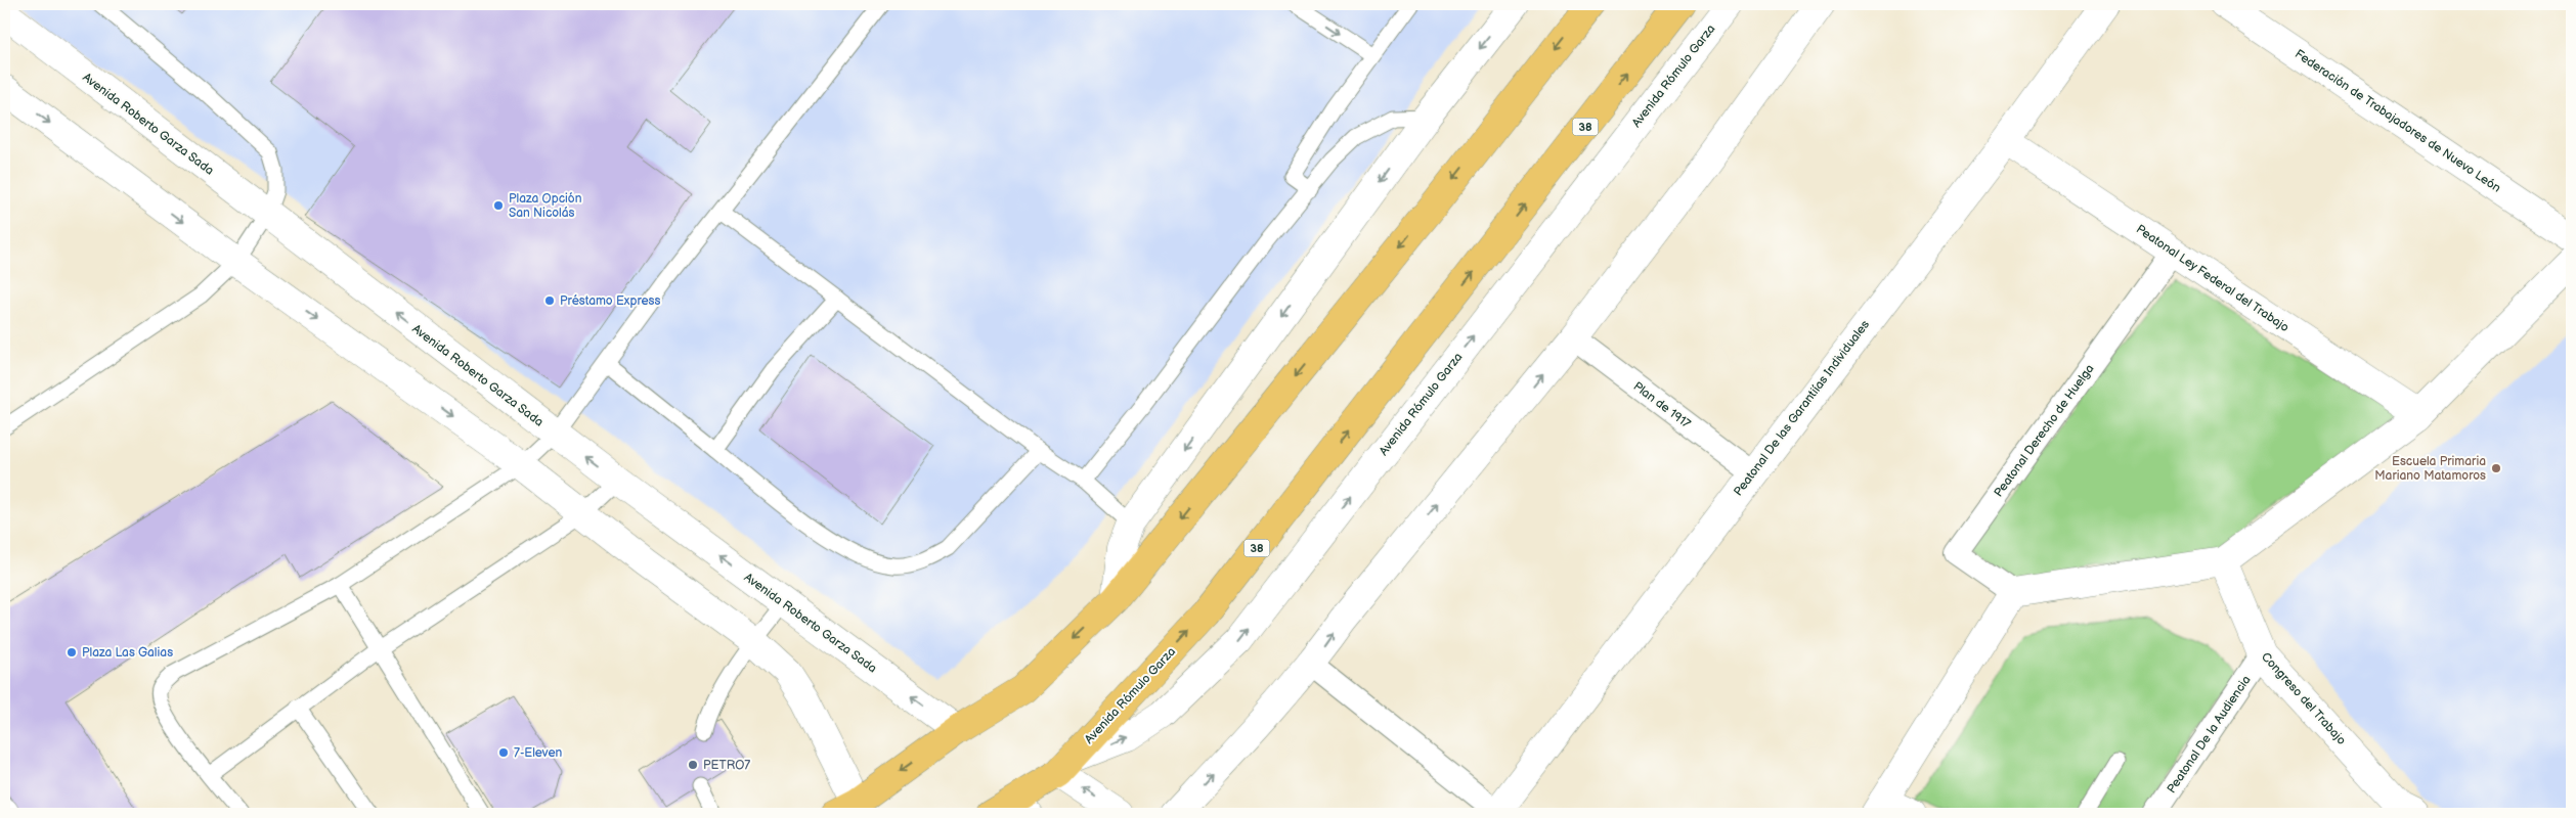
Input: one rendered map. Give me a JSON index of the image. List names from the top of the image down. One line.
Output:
{"streets":{"main road":["Avenida Rómulo Garza","38"],"street":["Federación de Trabajadores de Nuevo León","Avenida Roberto Garza Sada","Peatonal Ley Federal del Trabajo","Plan de 1917","Peatonal De las Garantiías Individuales","Peatonal Derecho de Huelga","Congreso del Trabajo","Peatonal De la Audiencia"]},"crossings":[["Peatonal Ley Federal del Trabajo","Peatonal De las Garantiías Individuales"],["Peatonal Ley Federal del Trabajo","Peatonal Derecho de Huelga"],["Plan de 1917","Peatonal De las Garantiías Individuales"],["Congreso del Trabajo","Peatonal De la Audiencia"]],"places":["Plaza Opción San Nicolás","Préstamo Express","Escuela Primaria Mariano Matamoros","Plaza Las Galias","7-Eleven","PETRO7"]}
